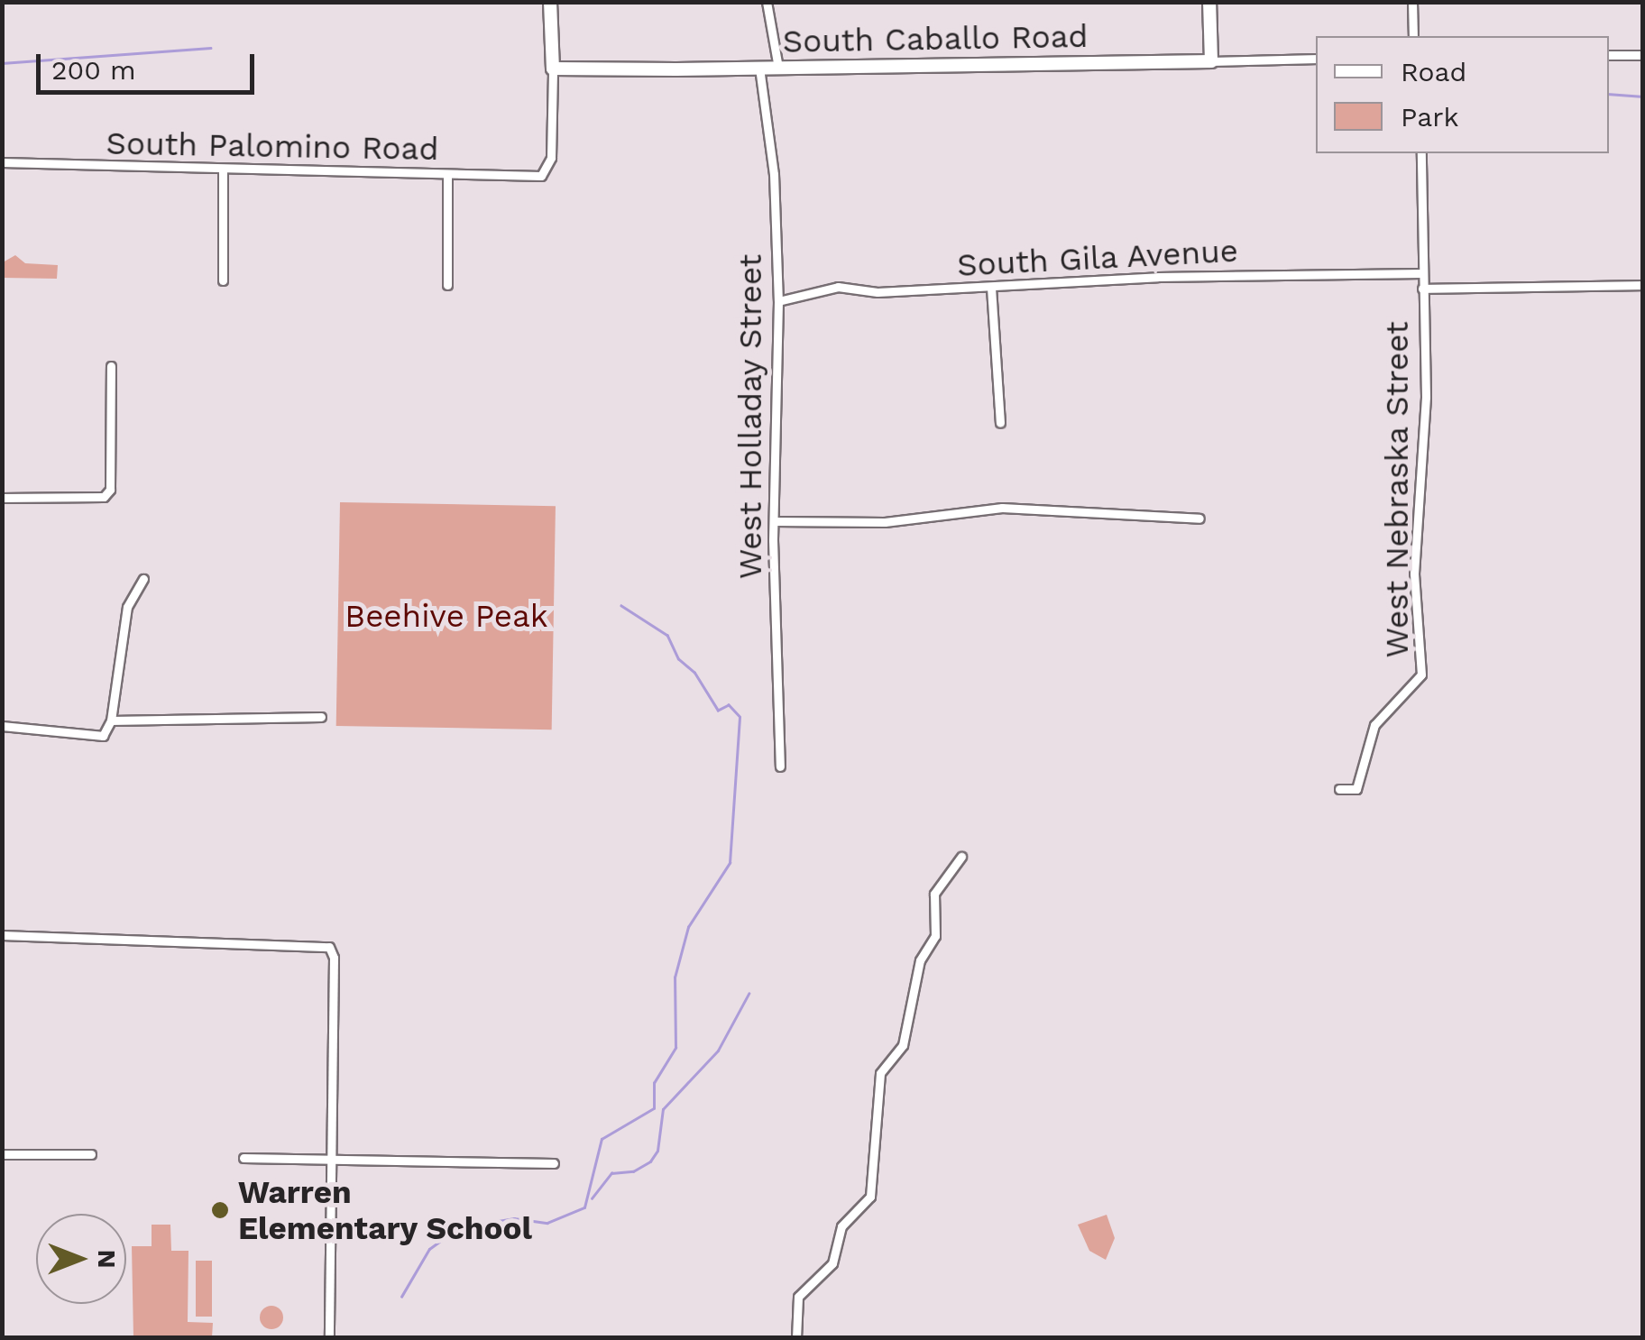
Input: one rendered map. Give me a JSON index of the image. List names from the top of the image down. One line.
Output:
{"streets":{"street":["South Caballo Road","South Palomino Road","South Gila Avenue","West Holladay Street","West Nebraska Street"]},"crossings":[["South Caballo Road","South Palomino Road"],["South Caballo Road","West Holladay Street"],["South Gila Avenue","West Holladay Street"],["South Gila Avenue","West Nebraska Street"]],"parks":["Beehive Peak"],"places":["Warren Elementary School"],"legend":["Road","Park"],"scale_bar":"200 m","north":"right"}
